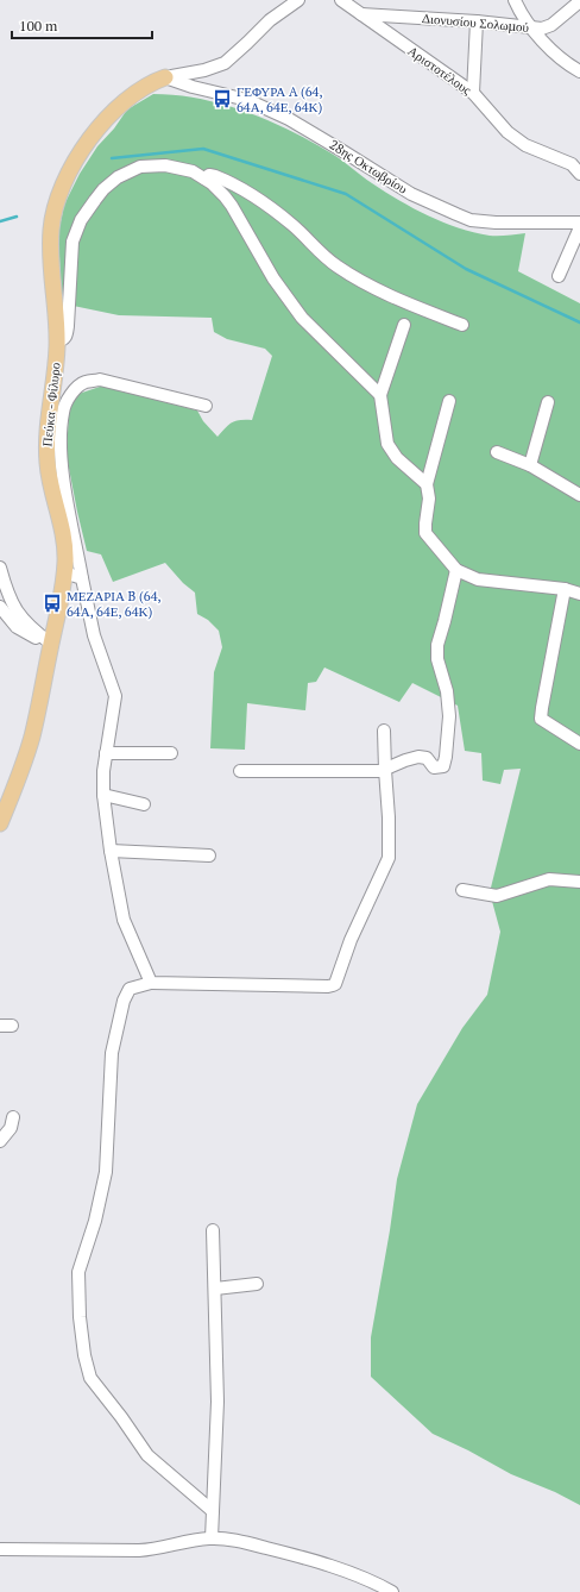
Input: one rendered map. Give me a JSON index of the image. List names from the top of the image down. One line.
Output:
{"streets":{"main road":["Πεύκα - Φίλυρο"],"street":["Διονυσίου Σολωμού","Αριστοτέλους","28ης Οκτωβρίου"]},"crossings":[["Διονυσίου Σολωμού","Αριστοτέλους"],["28ης Οκτωβρίου","Πεύκα - Φίλυρο"]],"places":{"bus stop":["ΓΕΦΥΡΑ A (64, 64Α, 64Ε, 64Κ)","ΜΕΖΑΡΙΑ B (64, 64Α, 64Ε, 64Κ)"]},"scale_bar":"100 m"}
